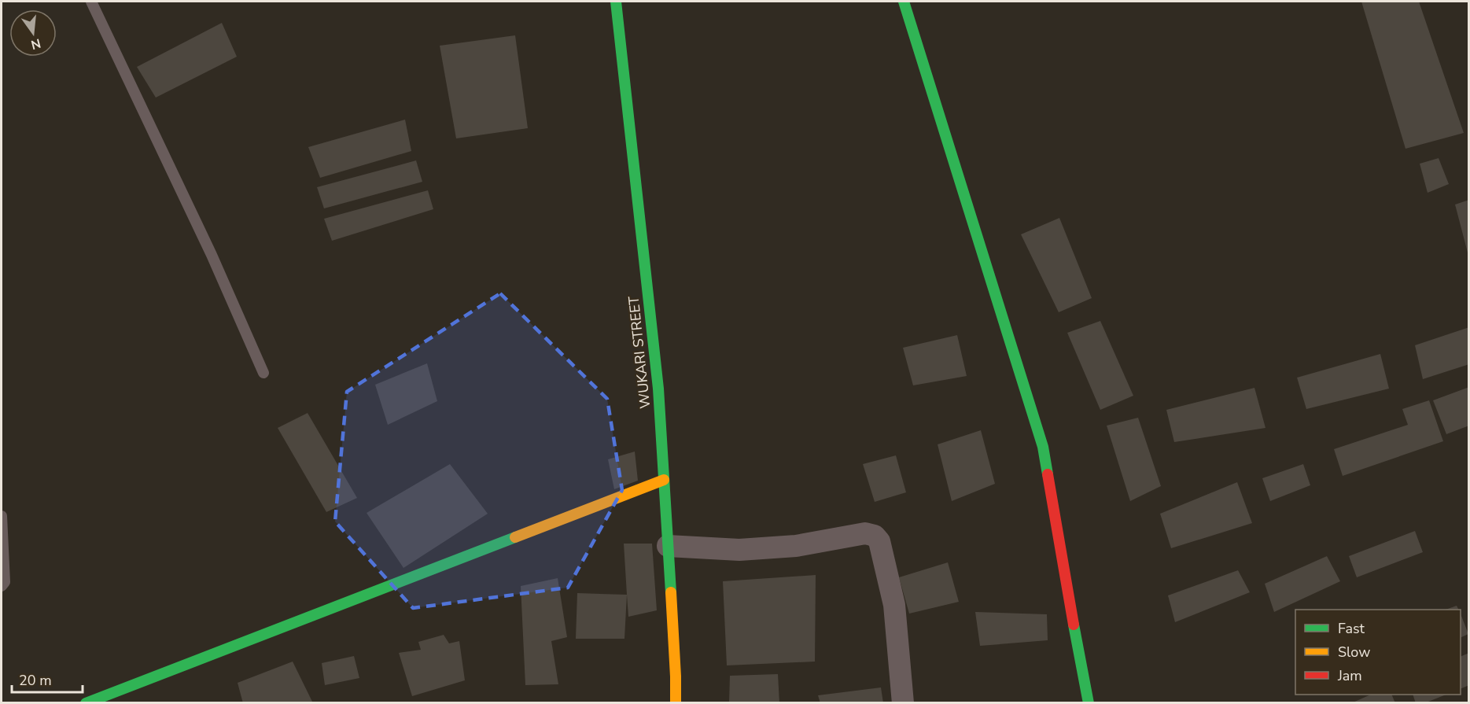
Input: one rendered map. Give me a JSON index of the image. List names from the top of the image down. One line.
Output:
{"streets":{"street":["WUKARI STREET"]},"legend":["Fast","Slow","Jam"],"scale_bar":"20 m","north":"bottom"}
